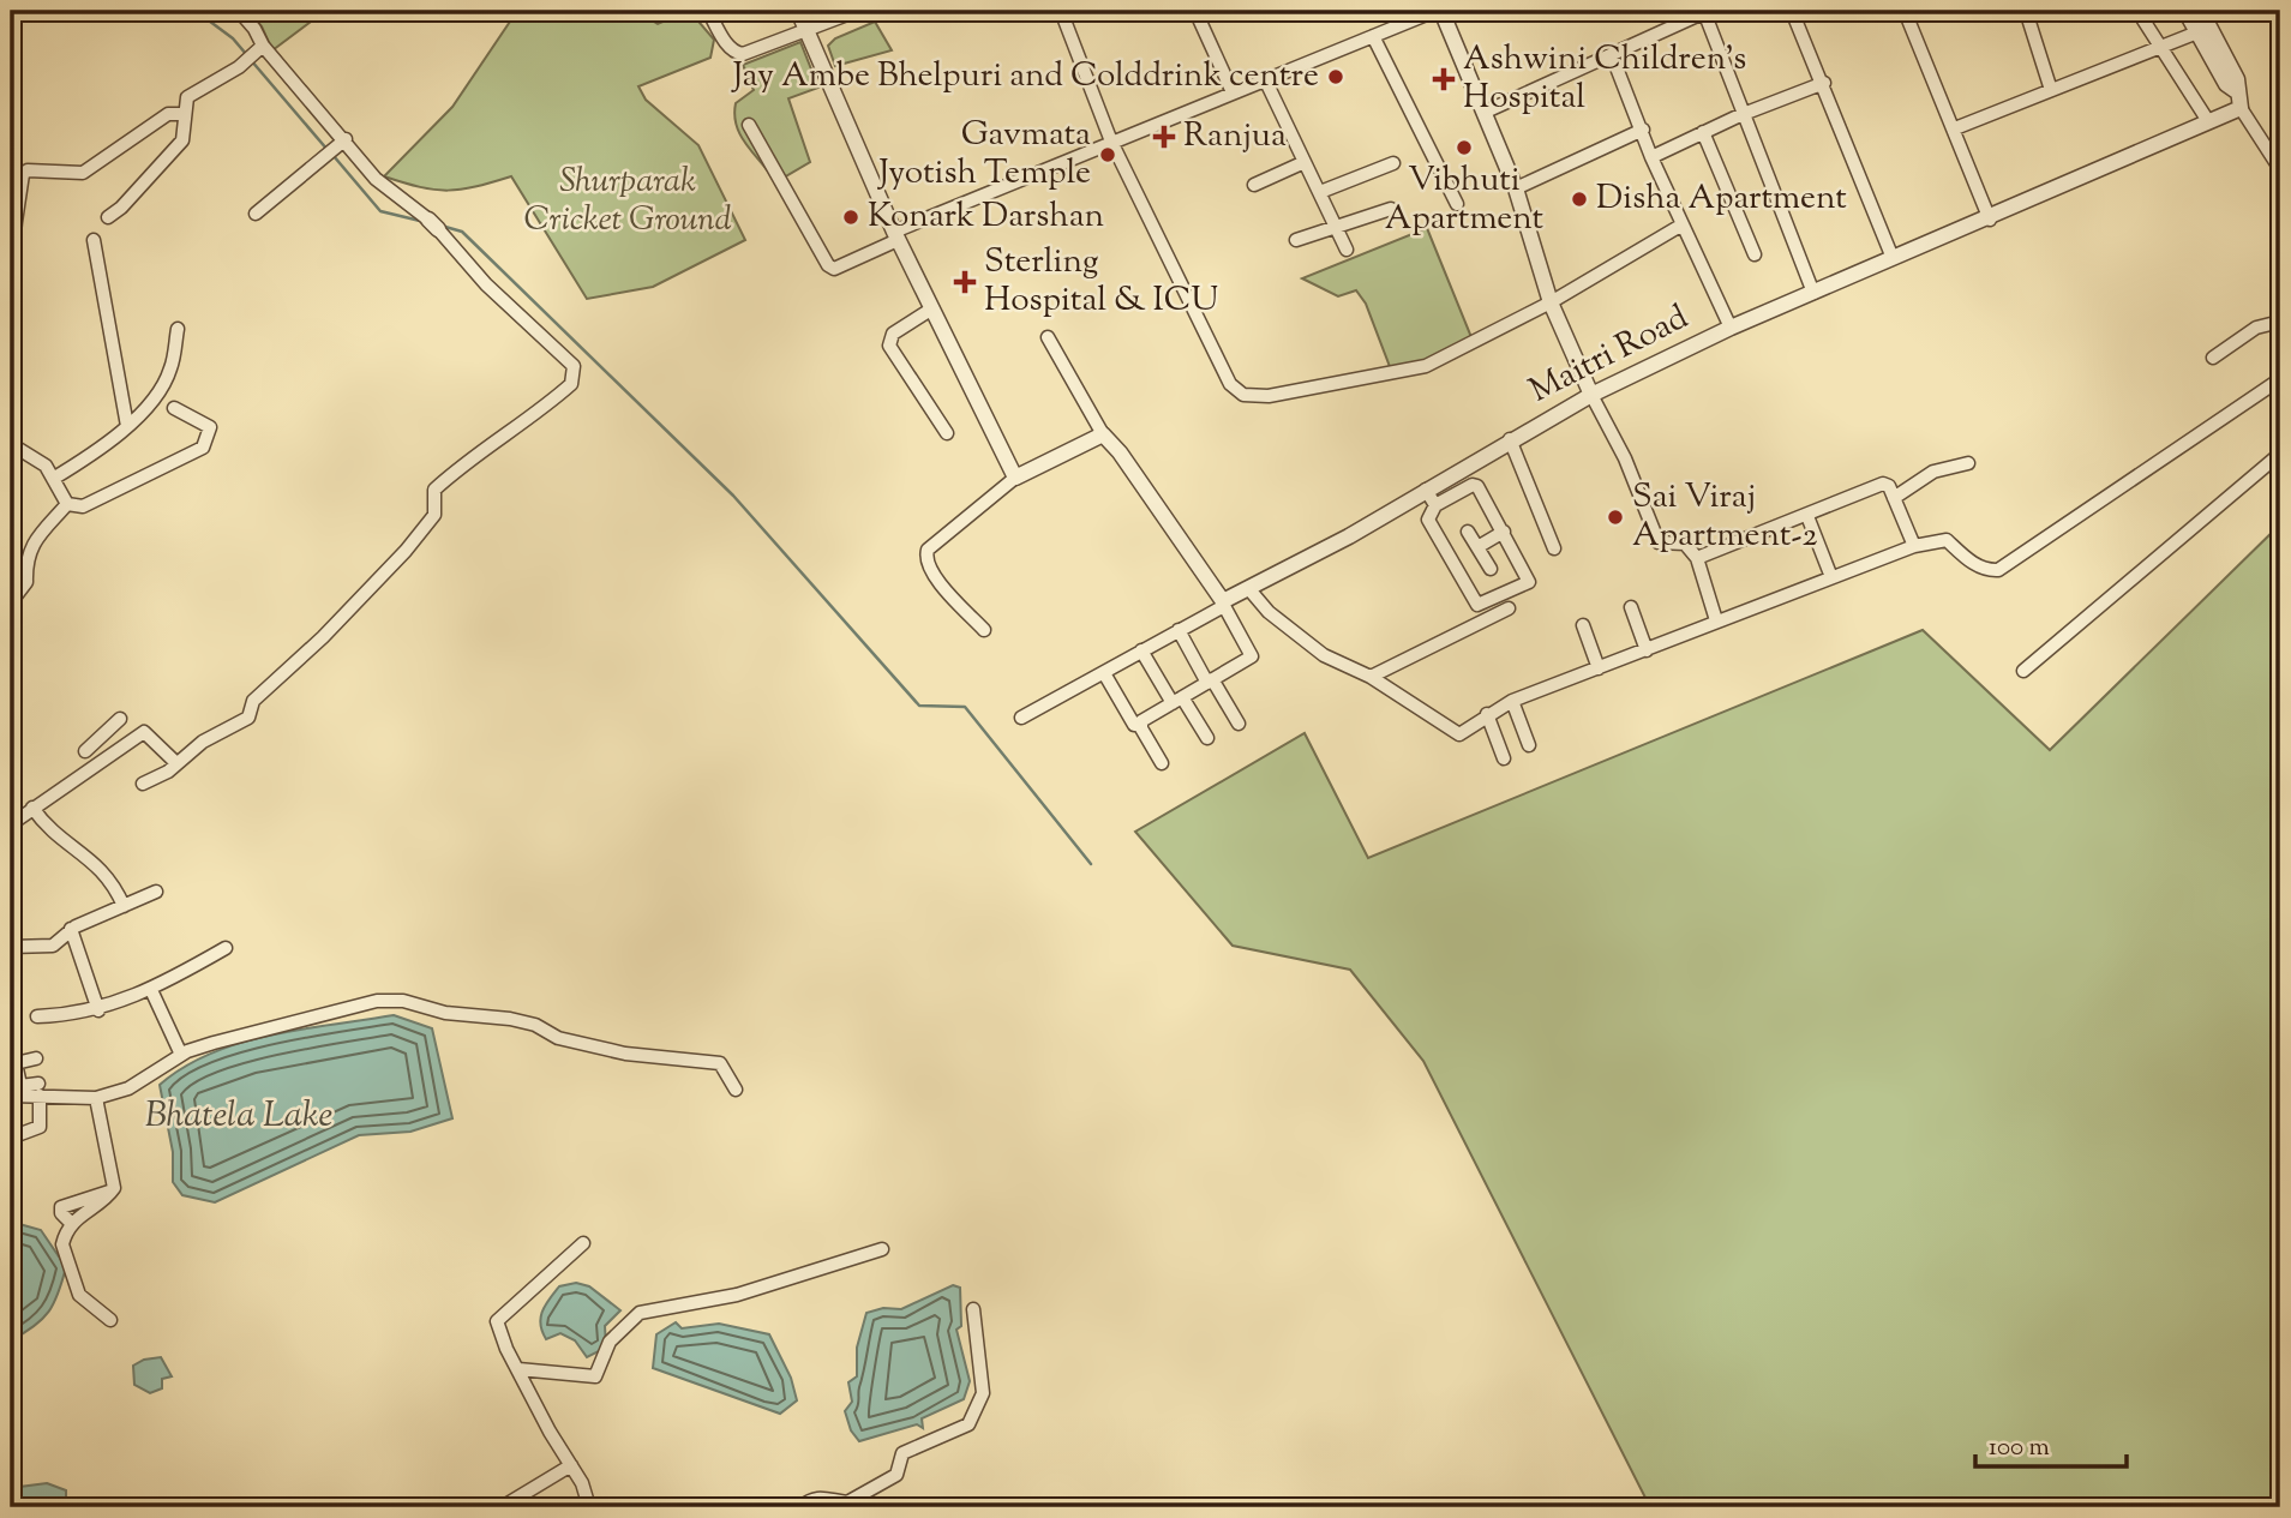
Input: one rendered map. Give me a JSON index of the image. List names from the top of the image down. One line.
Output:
{"streets":{"street":["Maitri Road"]},"water":["Bhatela Lake"],"parks":["Shurparak Cricket Ground"],"places":{"other":["Jay Ambe Bhelpuri and Colddrink centre","Vibhuti Apartment","Gavmata Jyotish Temple","Disha Apartment","Konark Darshan","Sai Viraj Apartment-2"],"health":["Ashwini Children's Hospital","Ranjua","Sterling Hospital & ICU"]},"scale_bar":"100 m"}
